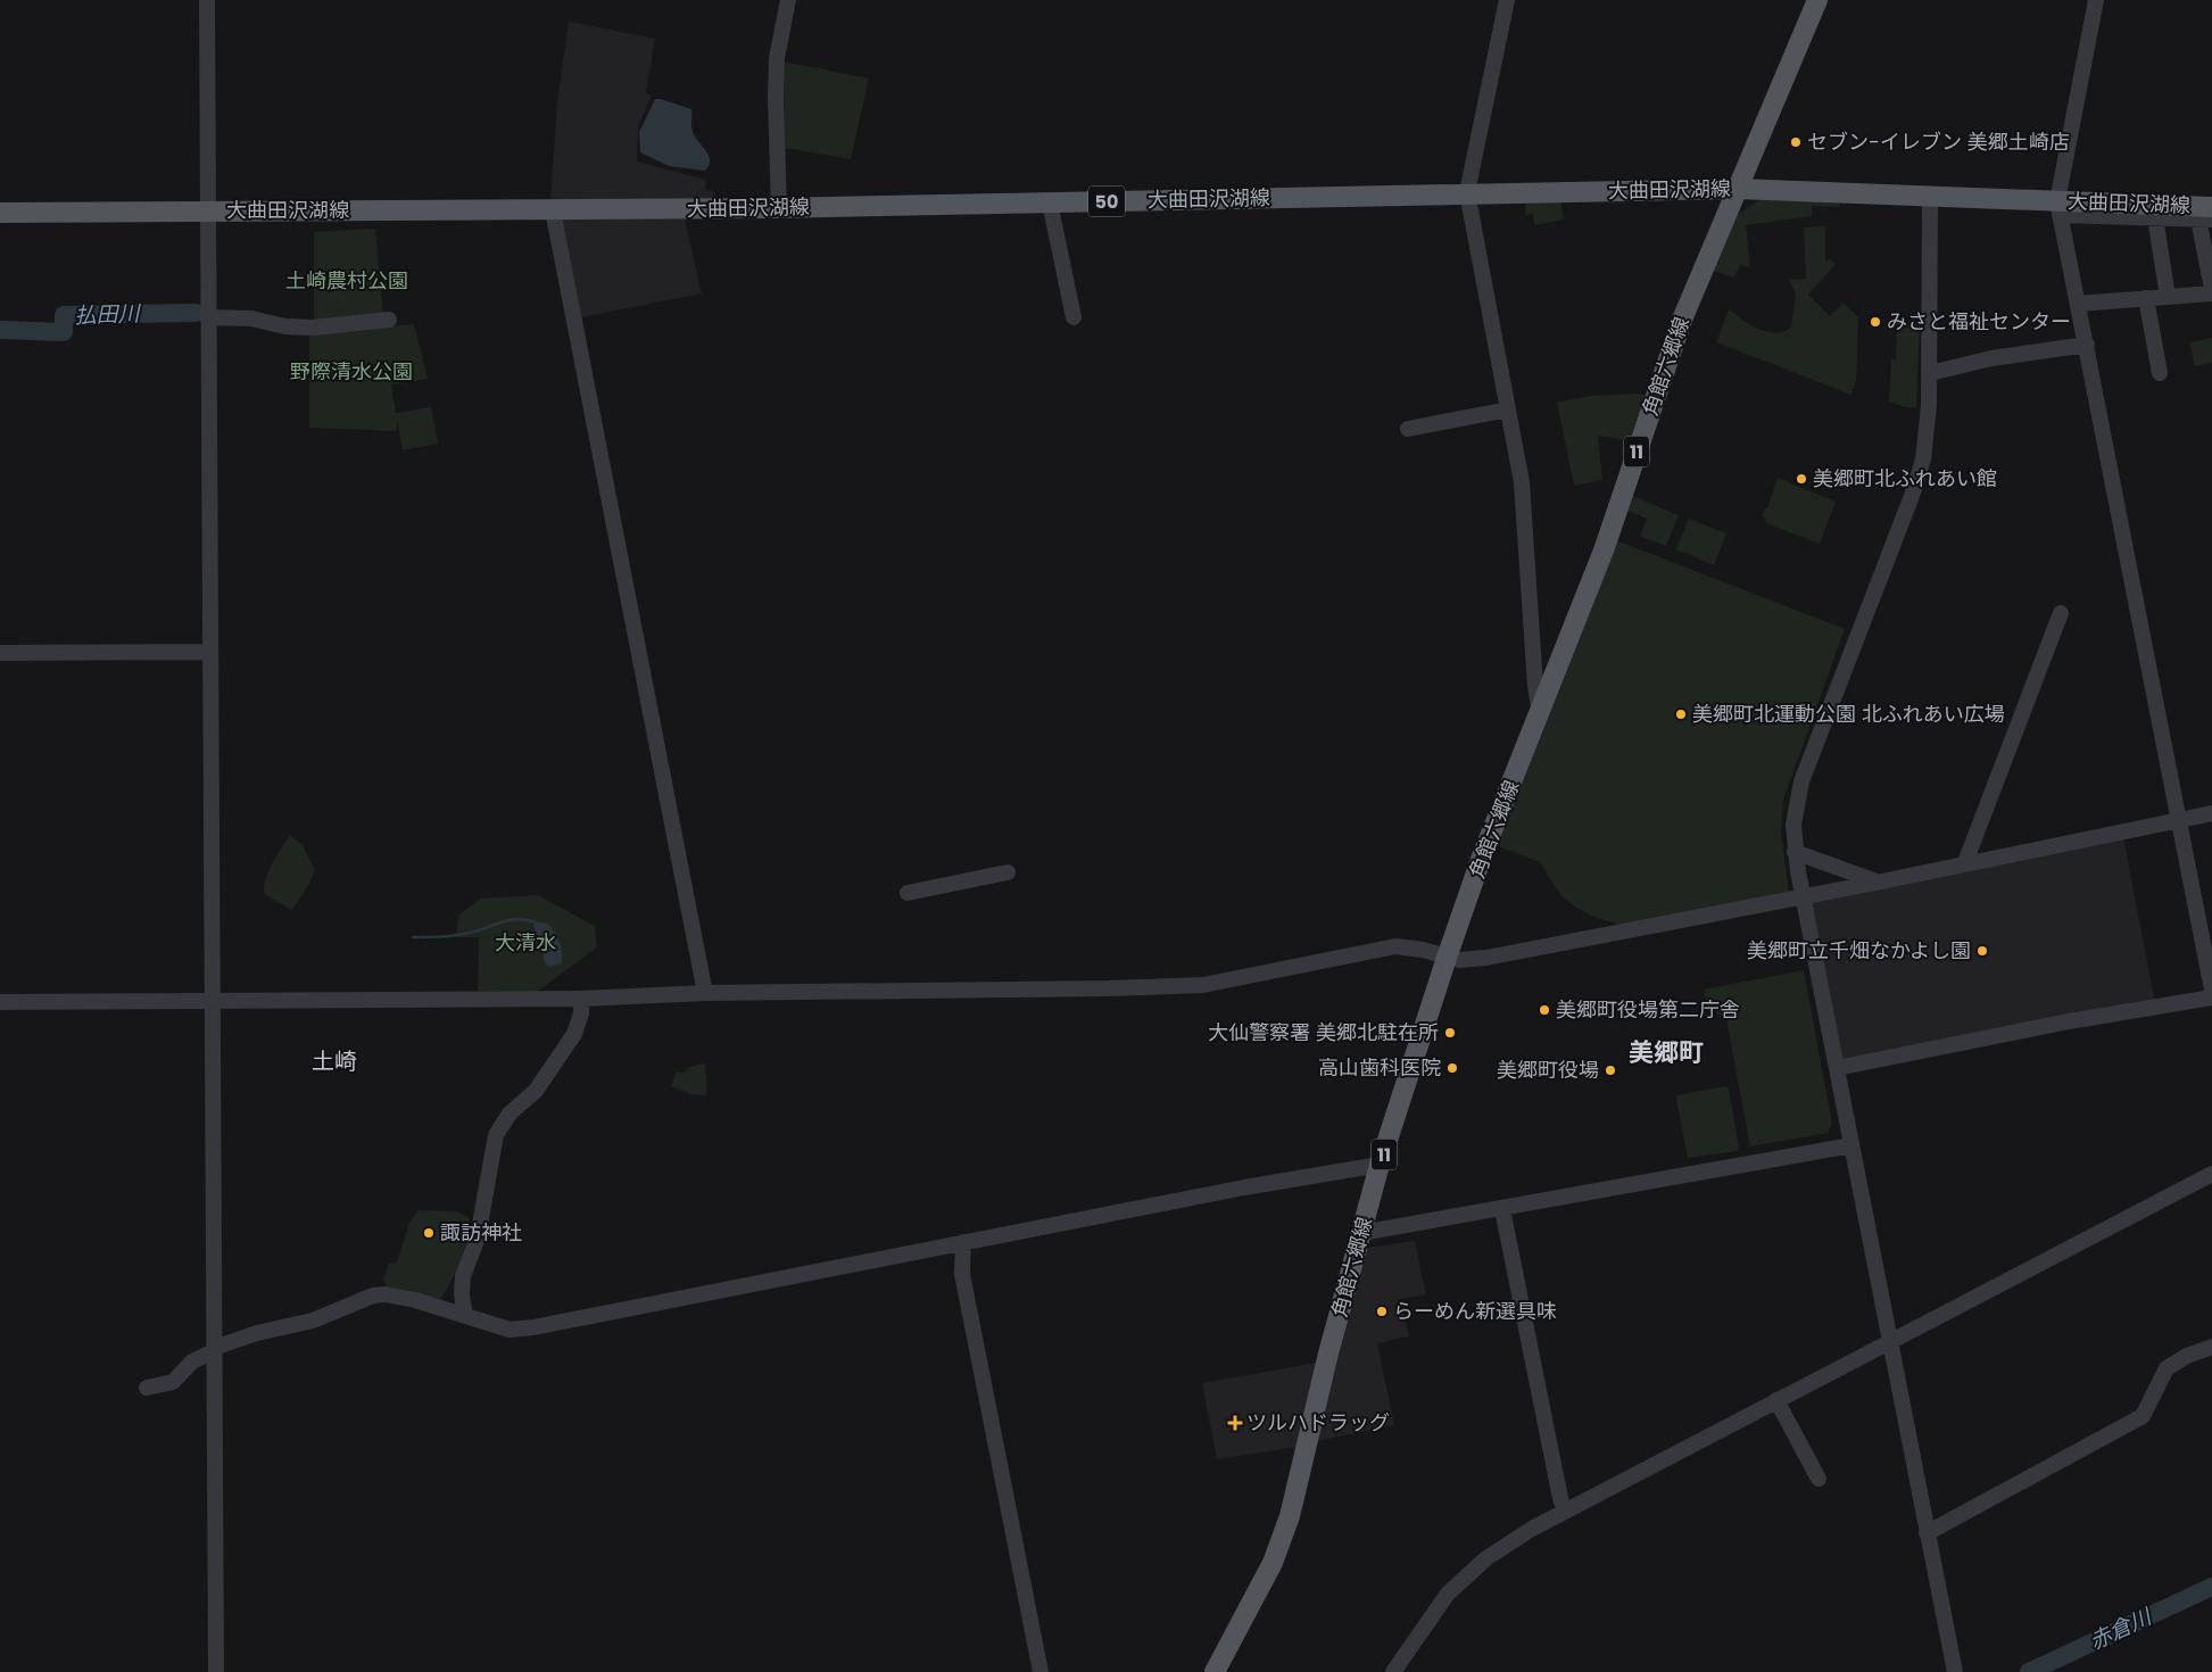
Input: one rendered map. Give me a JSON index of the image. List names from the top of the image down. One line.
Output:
{"streets":{"main road":["大曲田沢湖線","50","角館六郷線","11"]},"crossings":[["大曲田沢湖線","角館六郷線"]],"districts":["美郷町","土崎"],"water":["払田川","赤倉川"],"parks":["土崎農村公園","野際清水公園","大清水"],"places":{"other":["セブン-イレブン 美郷土崎店","みさと福祉センター","美郷町北ふれあい館","美郷町北運動公園 北ふれあい広場","美郷町立千畑なかよし園","美郷町役場第二庁舎","大仙警察署 美郷北駐在所","高山歯科医院","美郷町役場","諏訪神社","らーめん新選具味"],"health":["ツルハドラッグ"]}}
